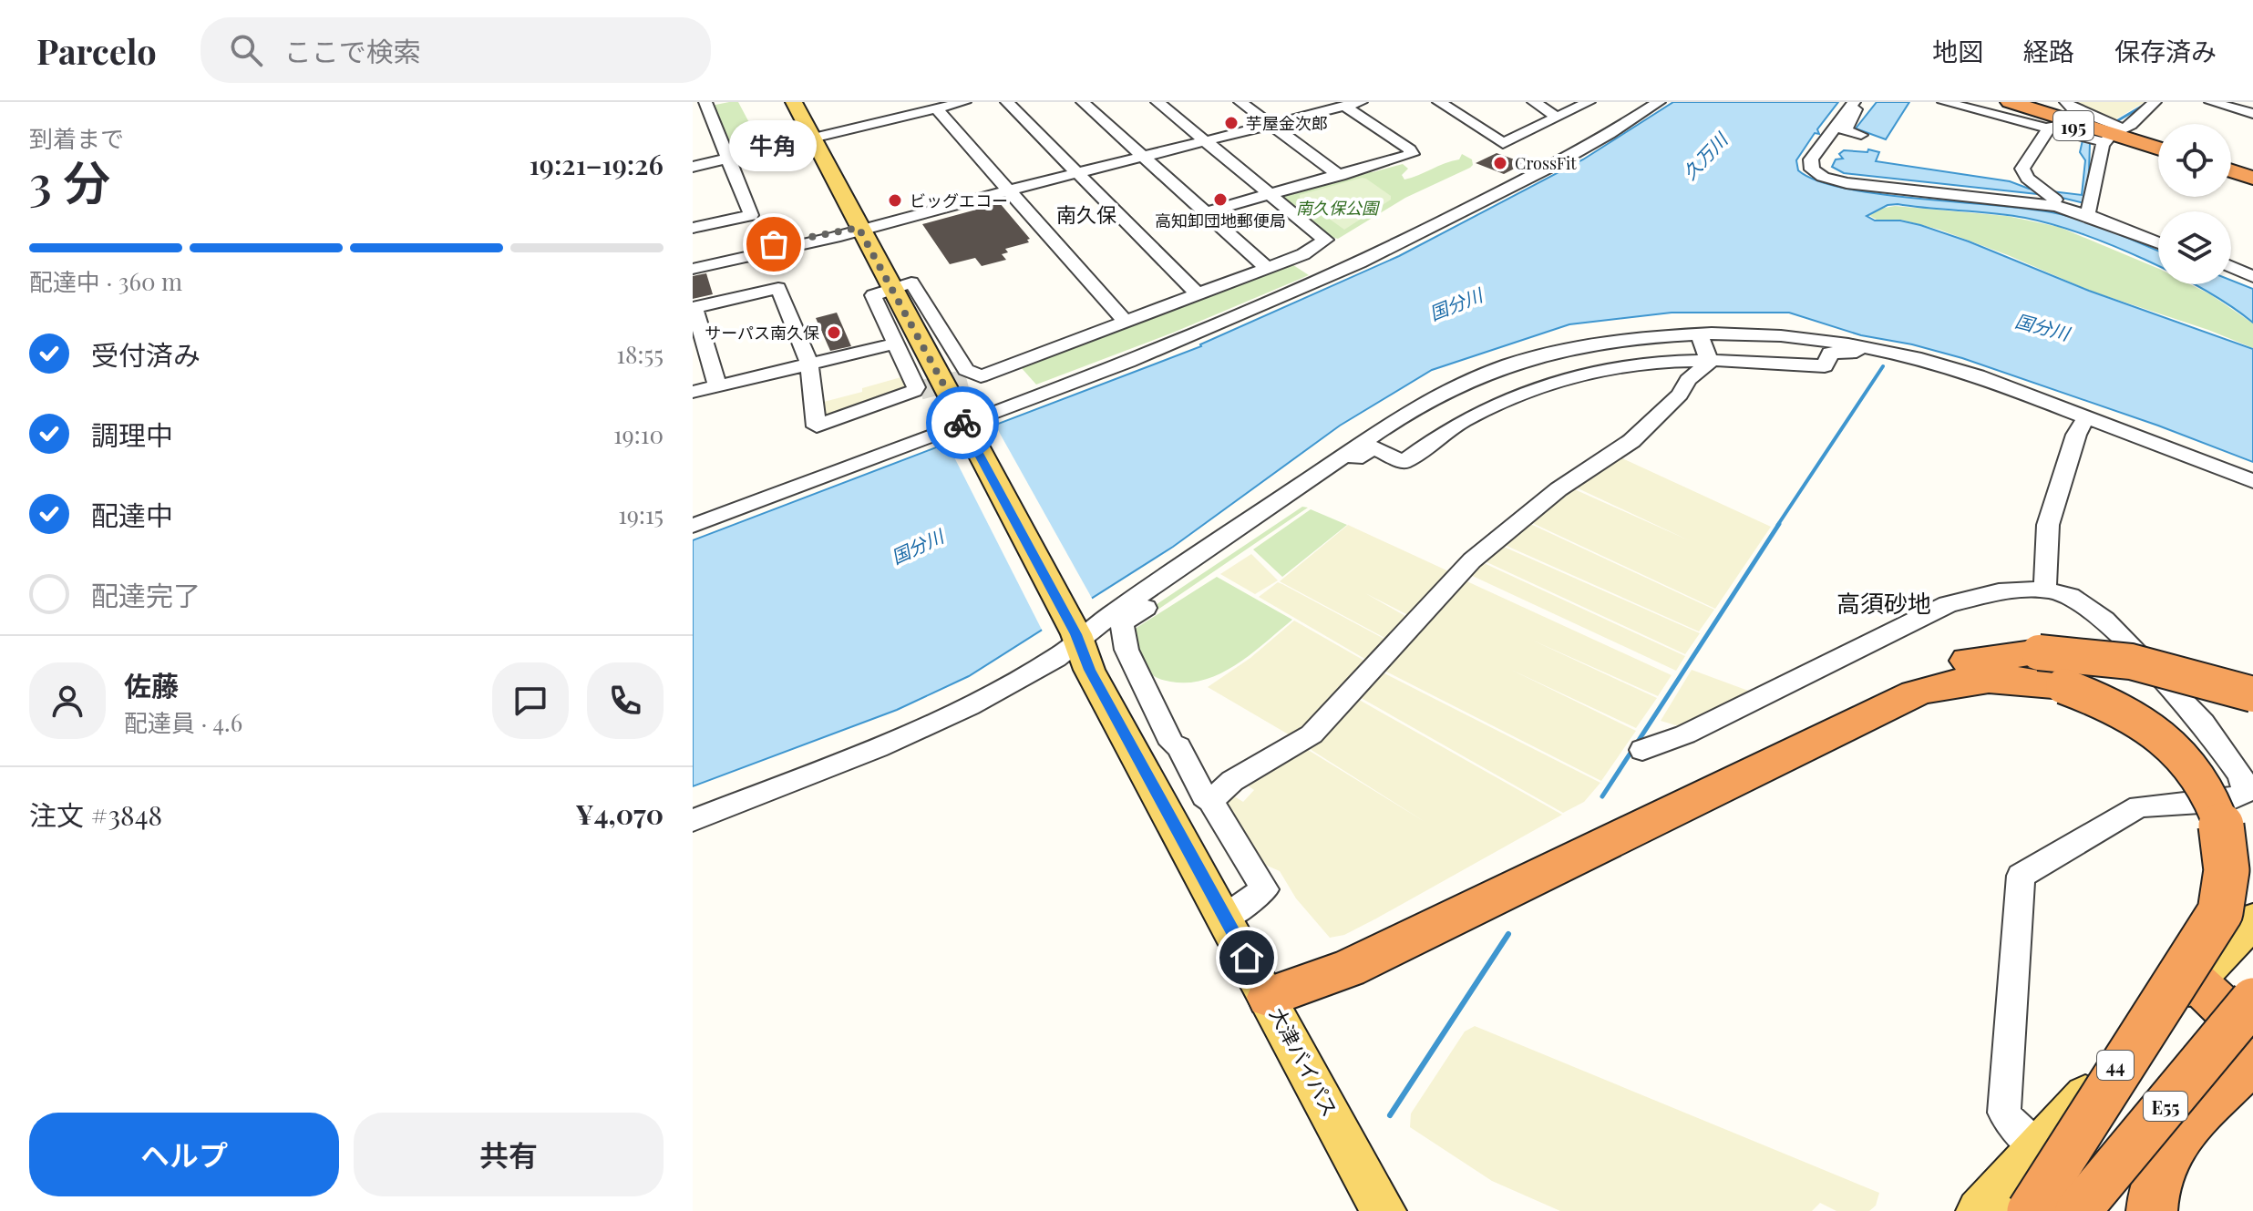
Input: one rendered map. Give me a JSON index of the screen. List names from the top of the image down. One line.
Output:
{"streets":{"highway":["195","E55"],"main road":["大津バイパス","44"]},"districts":["南久保","高須砂地"],"water":["久万川","国分川"],"parks":["南久保公園"],"places":["芋屋金次郎","CrossFit","高知卸団地郵便局","ビッグエコー","牛角","サーパス南久保"],"page":{"header":"Parcelo","search":"ここで検索","nav":["地図","経路","保存済み"],"heading":["3 分","到着まで","19:21–19:26"],"panel":["佐藤","配達員 · 4.6","注文 #3848","¥4,070"],"bubble":"牛角","bar":"配達中 · 360 m","list":[["受付済み","18:55"],["調理中","19:10"],["配達中","19:15"],"配達完了"],"buttons":["ヘルプ","共有"]}}
